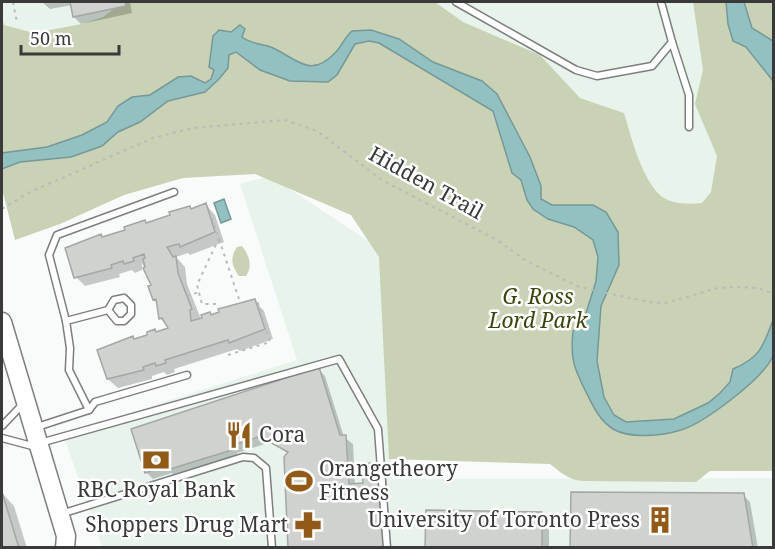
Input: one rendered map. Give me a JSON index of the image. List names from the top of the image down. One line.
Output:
{"streets":{"path":["Hidden Trail"]},"parks":["G. Ross Lord Park"],"places":{"restaurant":["Cora"],"bank":["RBC Royal Bank"],"sports":["Orangetheory Fitness"],"building":["University of Toronto Press"],"pharmacy":["Shoppers Drug Mart"]},"scale_bar":"50 m"}
